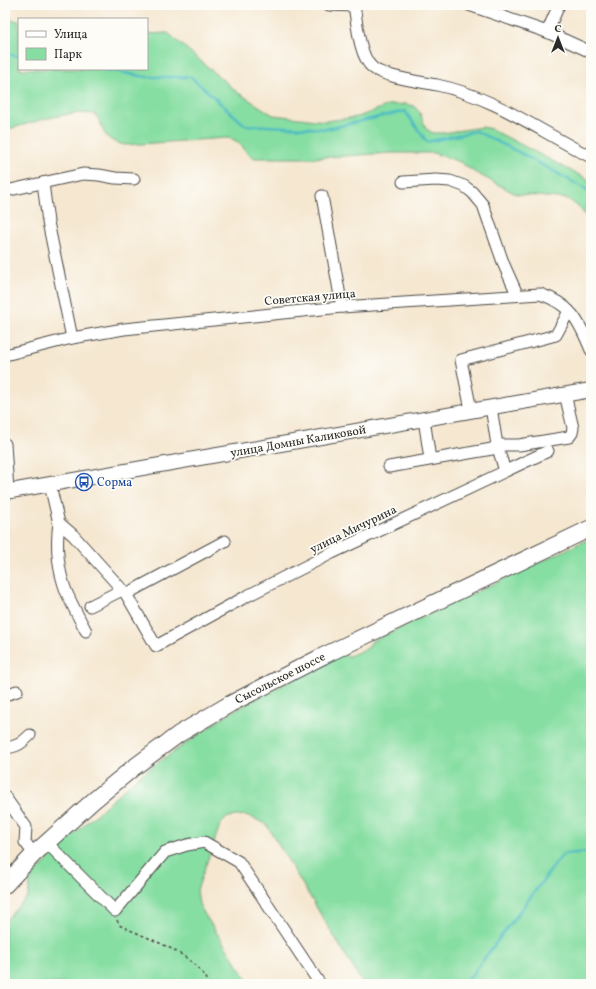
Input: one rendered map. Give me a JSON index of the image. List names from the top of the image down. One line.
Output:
{"streets":{"highway":["Сысольское шоссе"],"main road":["улица Домны Каликовой"],"street":["Советская улица","улица Мичурина"]},"places":{"bus stop":["Сорма"]},"legend":["Улица","Парк"],"north":"top"}
